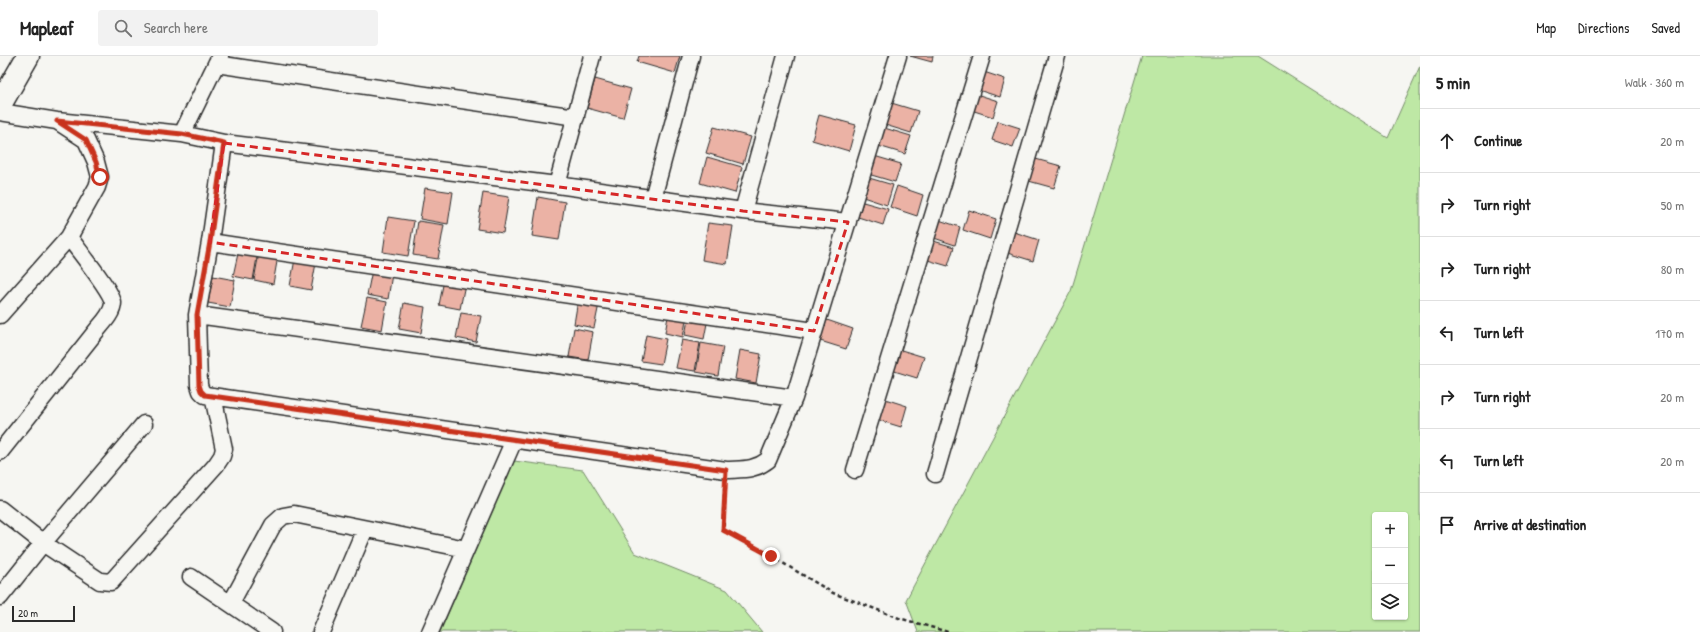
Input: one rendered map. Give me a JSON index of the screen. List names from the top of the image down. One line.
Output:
{"scale_bar":"20 m","page":{"header":"Mapleaf","search":"Search here","nav":["Map","Directions","Saved"],"heading":["5 min","Walk · 360 m"],"list":[["Continue","20 m"],["Turn right","50 m"],["Turn right","80 m"],["Turn left","170 m"],["Turn right","20 m"],["Turn left","20 m"],"Arrive at destination"],"map_buttons":["+","−"],"scale":"20 m"}}
